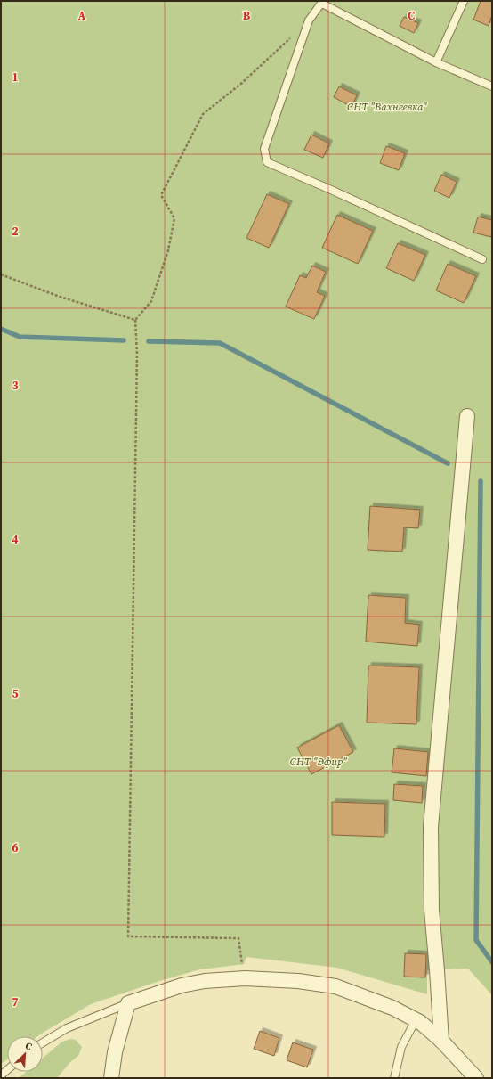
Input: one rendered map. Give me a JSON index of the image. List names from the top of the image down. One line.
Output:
{"parks":["СНТ \"Вахнеевка\"","СНТ \"Эфир\""],"north":"top right","grid":{"columns":["A","B","C"],"rows":["1","2","3","4","5","6","7"]}}
